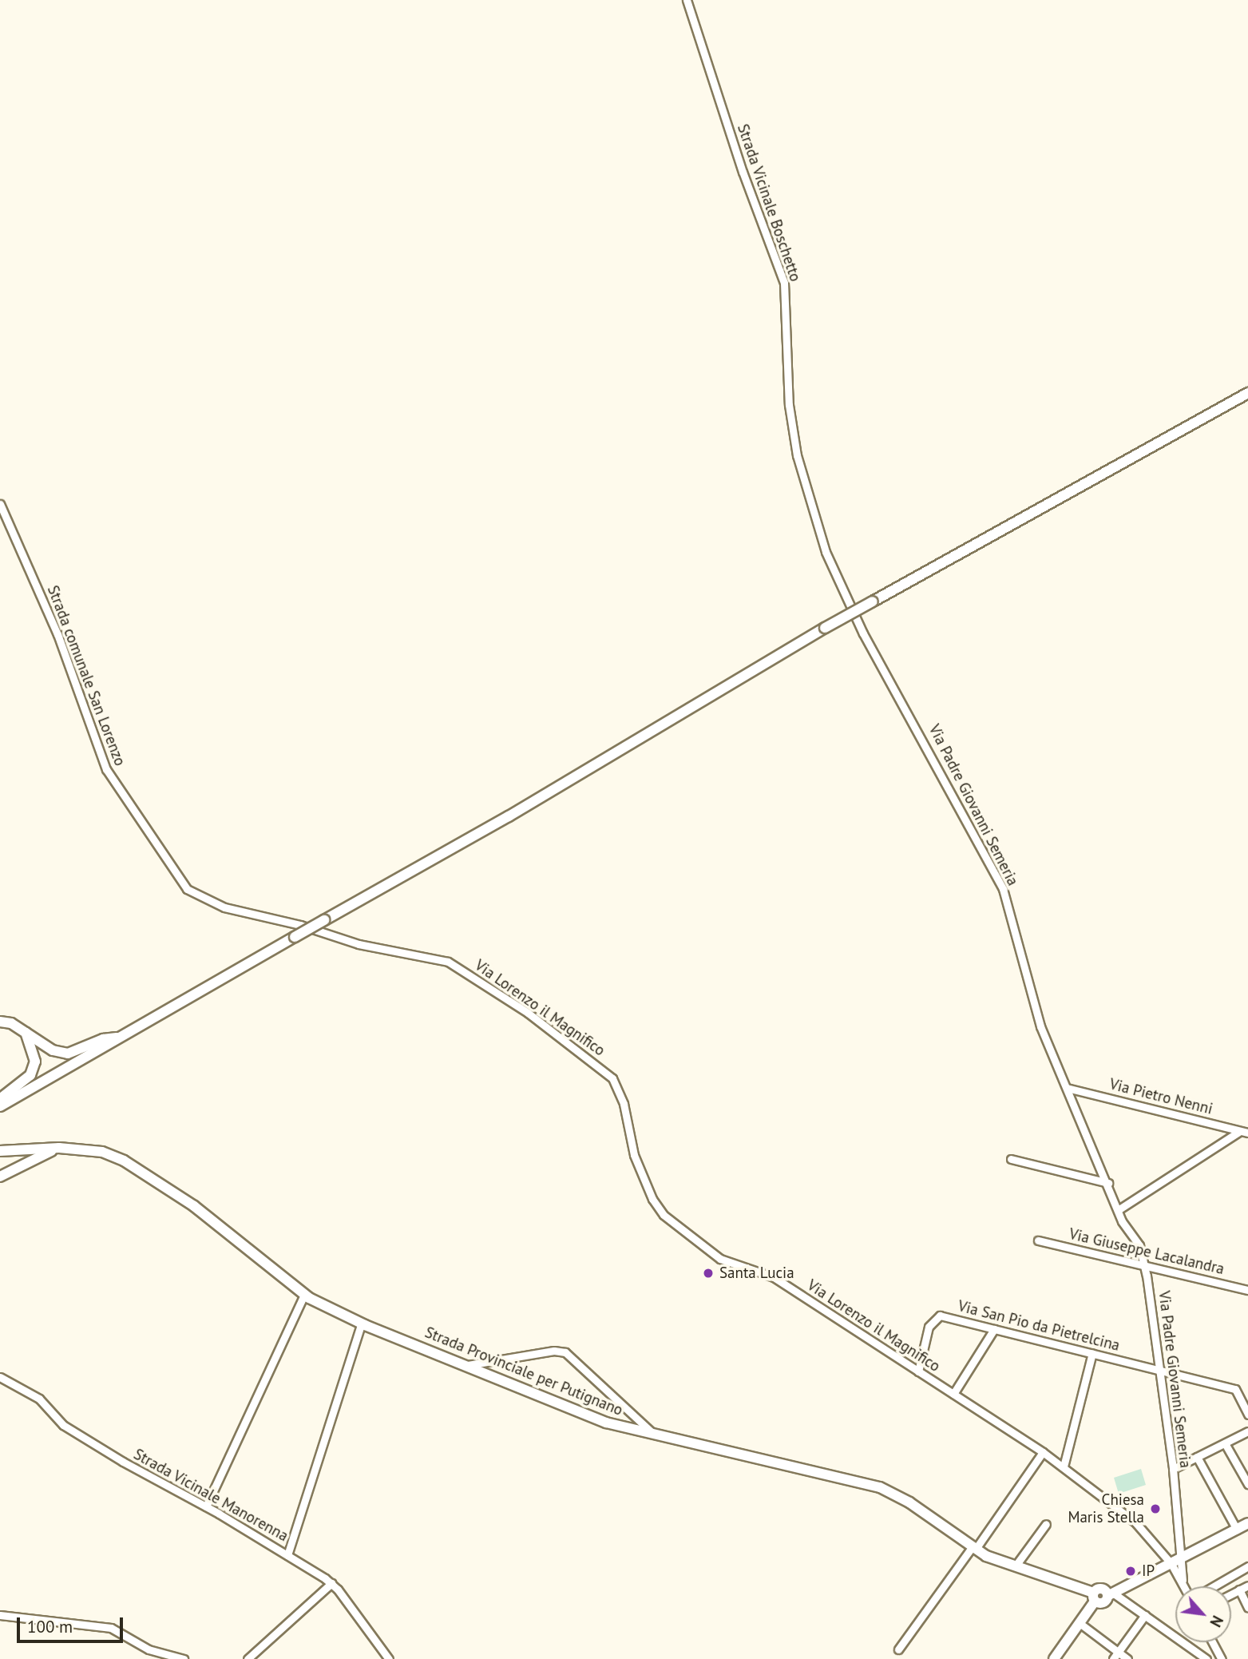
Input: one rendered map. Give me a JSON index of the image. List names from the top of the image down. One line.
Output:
{"streets":{"main road":["Strada Provinciale per Putignano"],"street":["Strada Vicinale Boschetto","Strada comunale San Lorenzo","Via Padre Giovanni Semeria","Via Lorenzo il Magnifico","Via Pietro Nenni","Via Giuseppe Lacalandra","Via San Pio da Pietrelcina","Strada Vicinale Manorenna"]},"crossings":[["Strada Vicinale Boschetto","Via Padre Giovanni Semeria"],["Strada comunale San Lorenzo","Via Lorenzo il Magnifico"],["Via Padre Giovanni Semeria","Via Lorenzo il Magnifico"],["Via Padre Giovanni Semeria","Via Pietro Nenni"],["Via Padre Giovanni Semeria","Via Giuseppe Lacalandra"],["Via Padre Giovanni Semeria","Via San Pio da Pietrelcina"],["Via Lorenzo il Magnifico","Via San Pio da Pietrelcina"]],"places":["Santa Lucia","Chiesa Maris Stella","IP"],"scale_bar":"100 m","north":"bottom right"}
